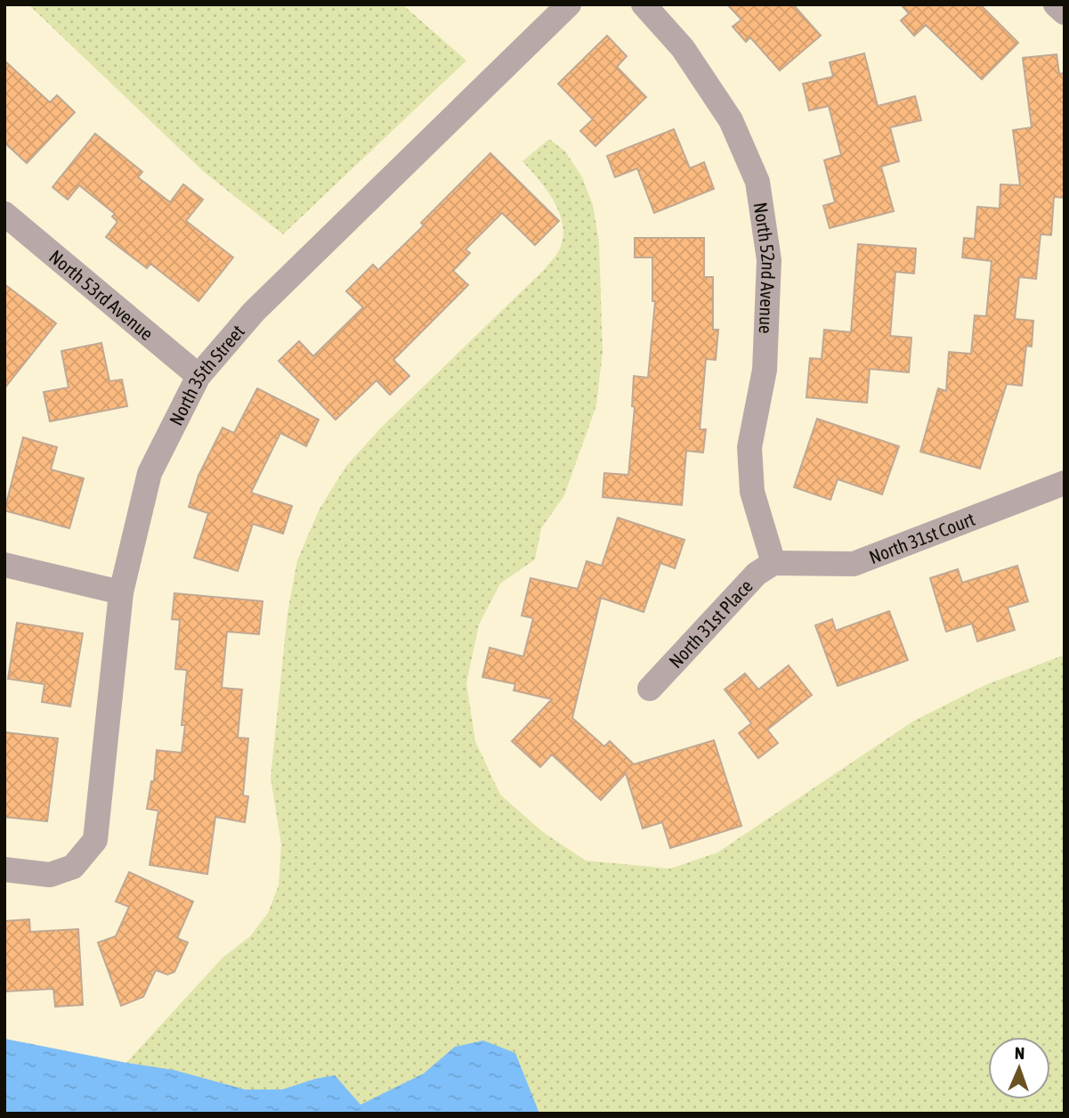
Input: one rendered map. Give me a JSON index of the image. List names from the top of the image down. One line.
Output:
{"streets":{"street":["North 52nd Avenue","North 53rd Avenue","North 35th Street","North 31st Court","North 31st Place"]},"crossings":[["North 52nd Avenue","North 31st Court"],["North 52nd Avenue","North 31st Place"],["North 53rd Avenue","North 35th Street"],["North 31st Court","North 31st Place"]],"north":"top"}
